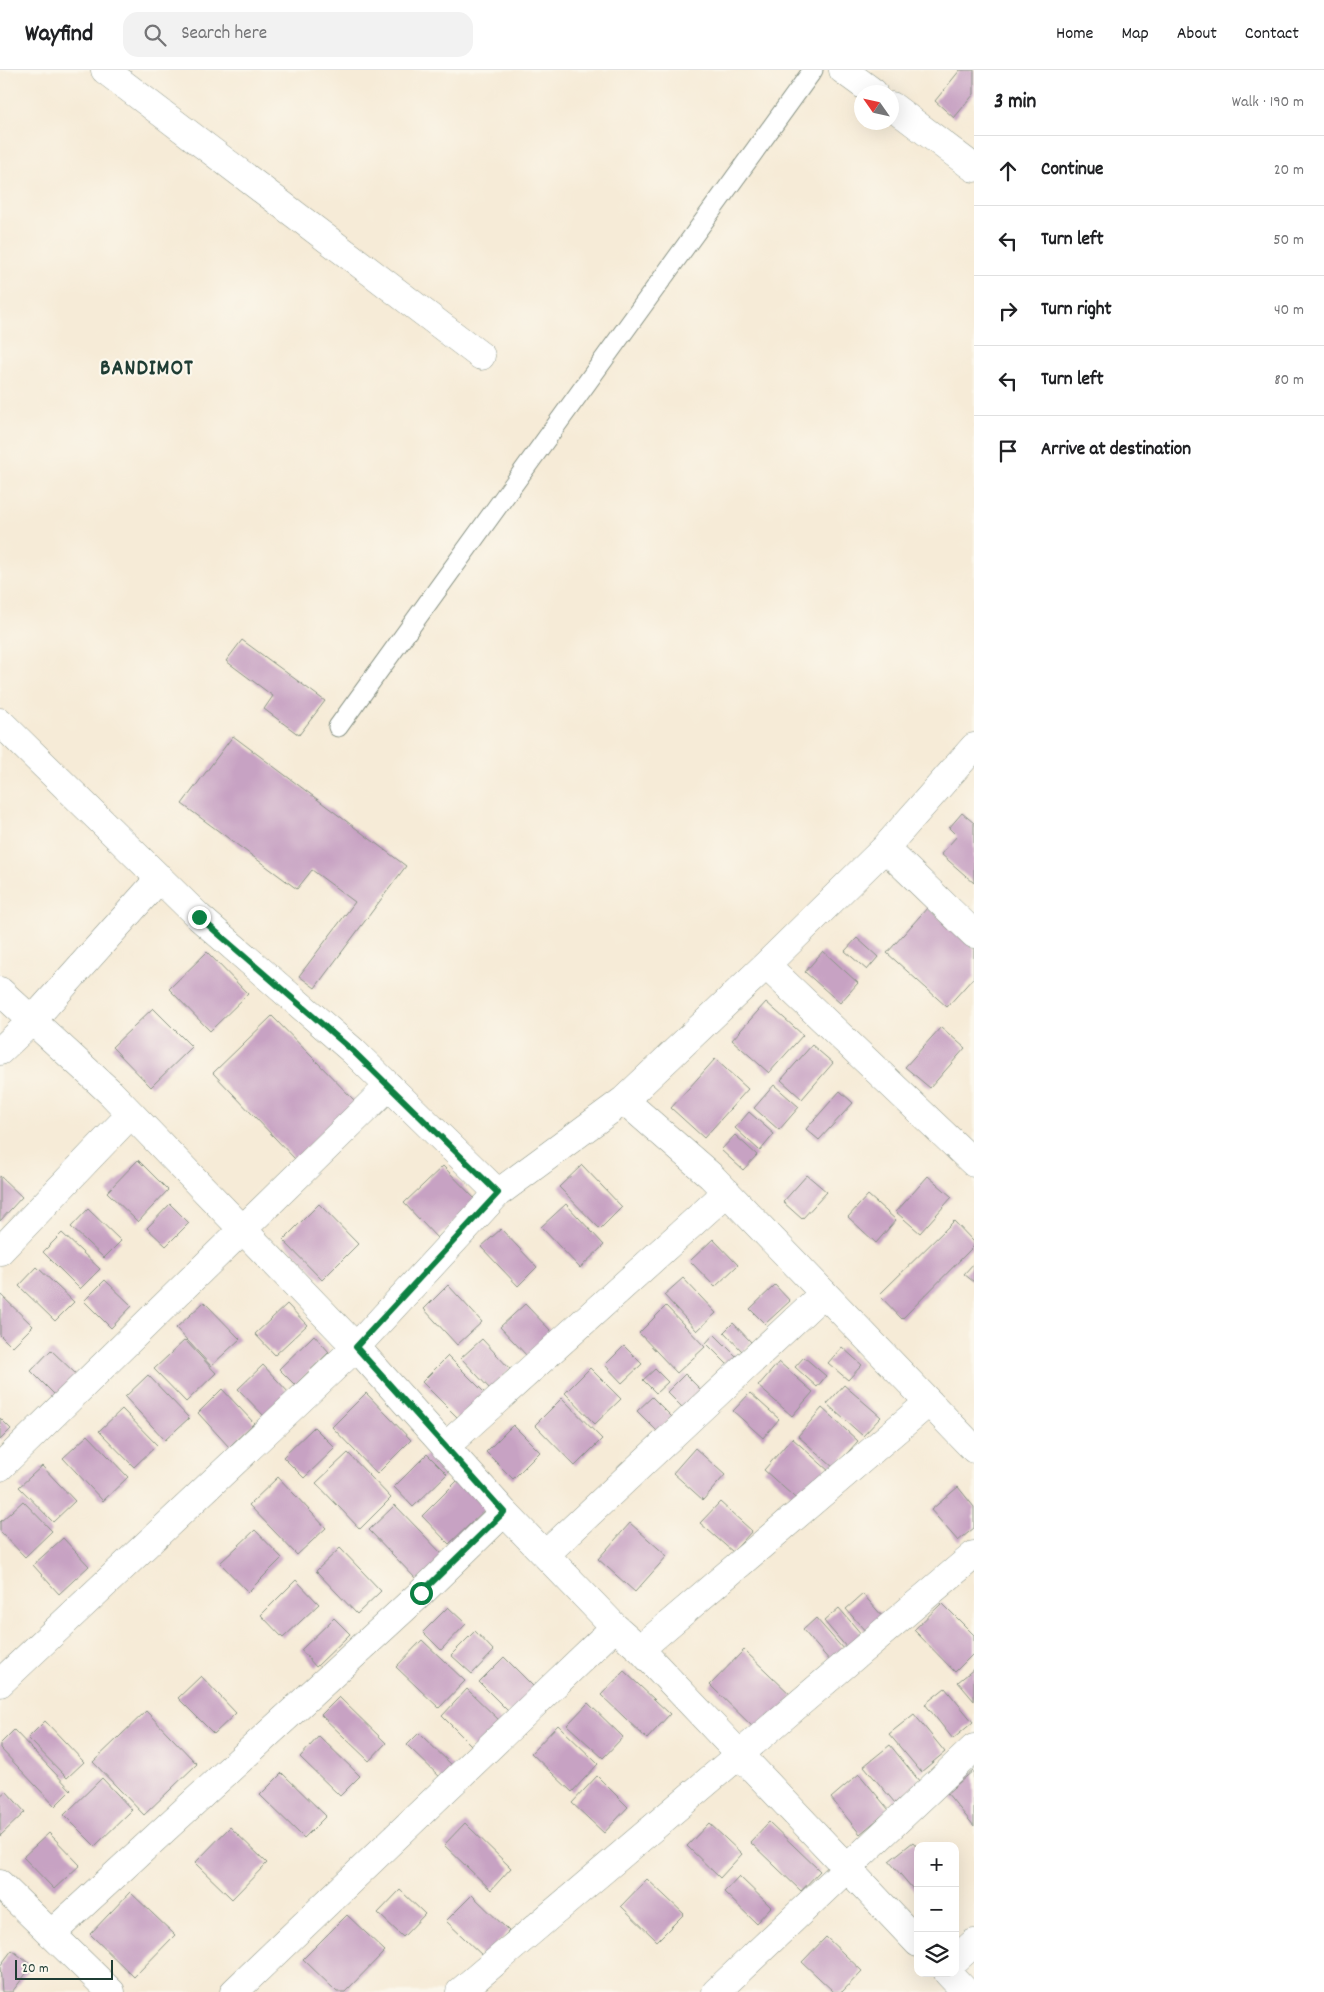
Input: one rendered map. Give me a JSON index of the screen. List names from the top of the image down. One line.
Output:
{"districts":["BANDIMOT"],"scale_bar":"20 m","north":"top left","page":{"header":"Wayfind","search":"Search here","nav":["Home","Map","About","Contact"],"heading":["3 min","Walk · 190 m"],"list":[["Continue","20 m"],["Turn left","50 m"],["Turn right","40 m"],["Turn left","80 m"],"Arrive at destination"],"map_buttons":["+","−"],"scale":"20 m"}}
